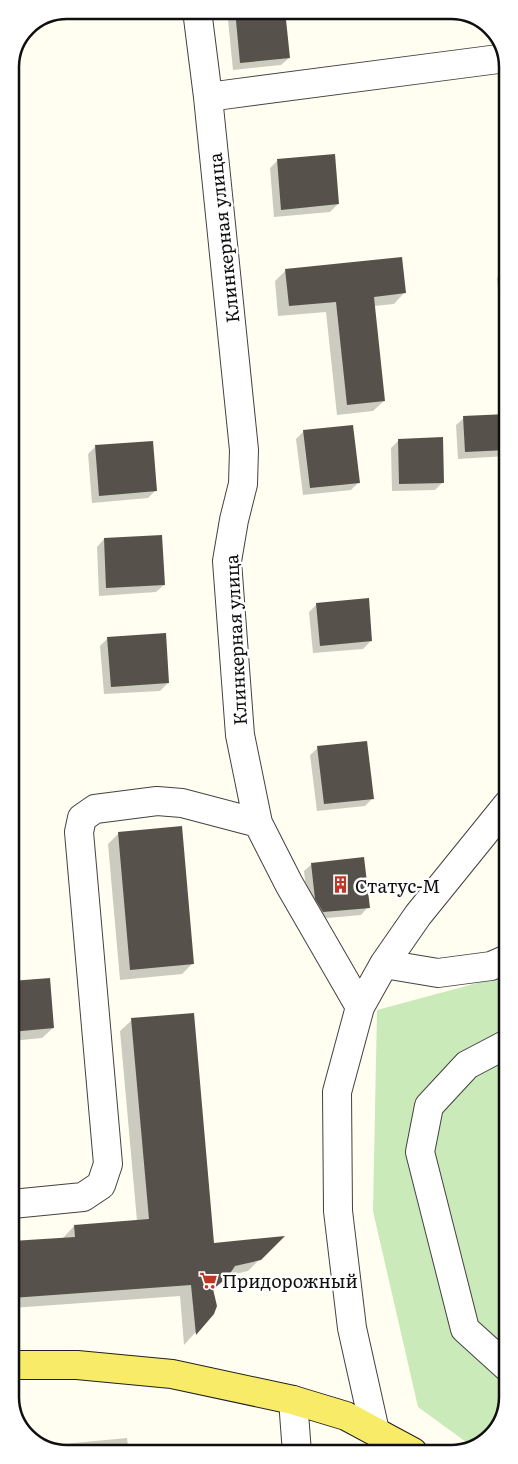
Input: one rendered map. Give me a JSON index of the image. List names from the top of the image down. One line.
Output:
{"streets":{"street":["Клинкерная улица"]},"places":{"building":["Статус-М"],"supermarket":["Придорожный"]}}
